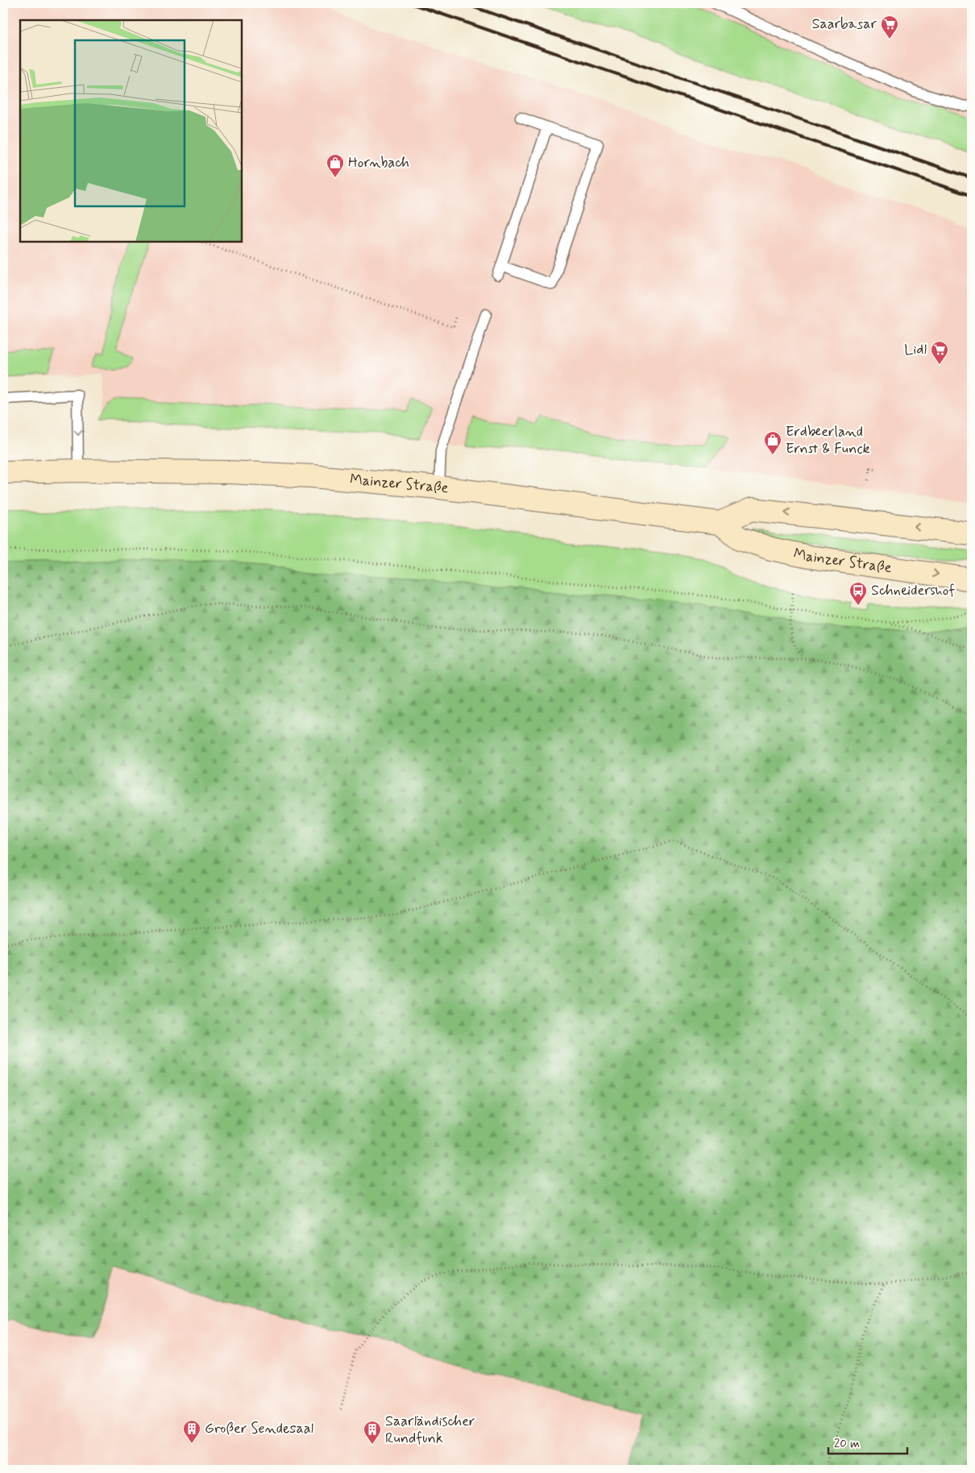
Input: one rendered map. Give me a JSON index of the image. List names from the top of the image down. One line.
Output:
{"streets":{"main road":["Mainzer Straße"]},"places":{"supermarket":["Saarbasar","Lidl"],"shop":["Hornbach","Erdbeerland Ernst & Funck"],"bus stop":["Schneidershof"],"building":["Großer Sendesaal","Saarländischer Rundfunk"]},"scale_bar":"20 m"}
